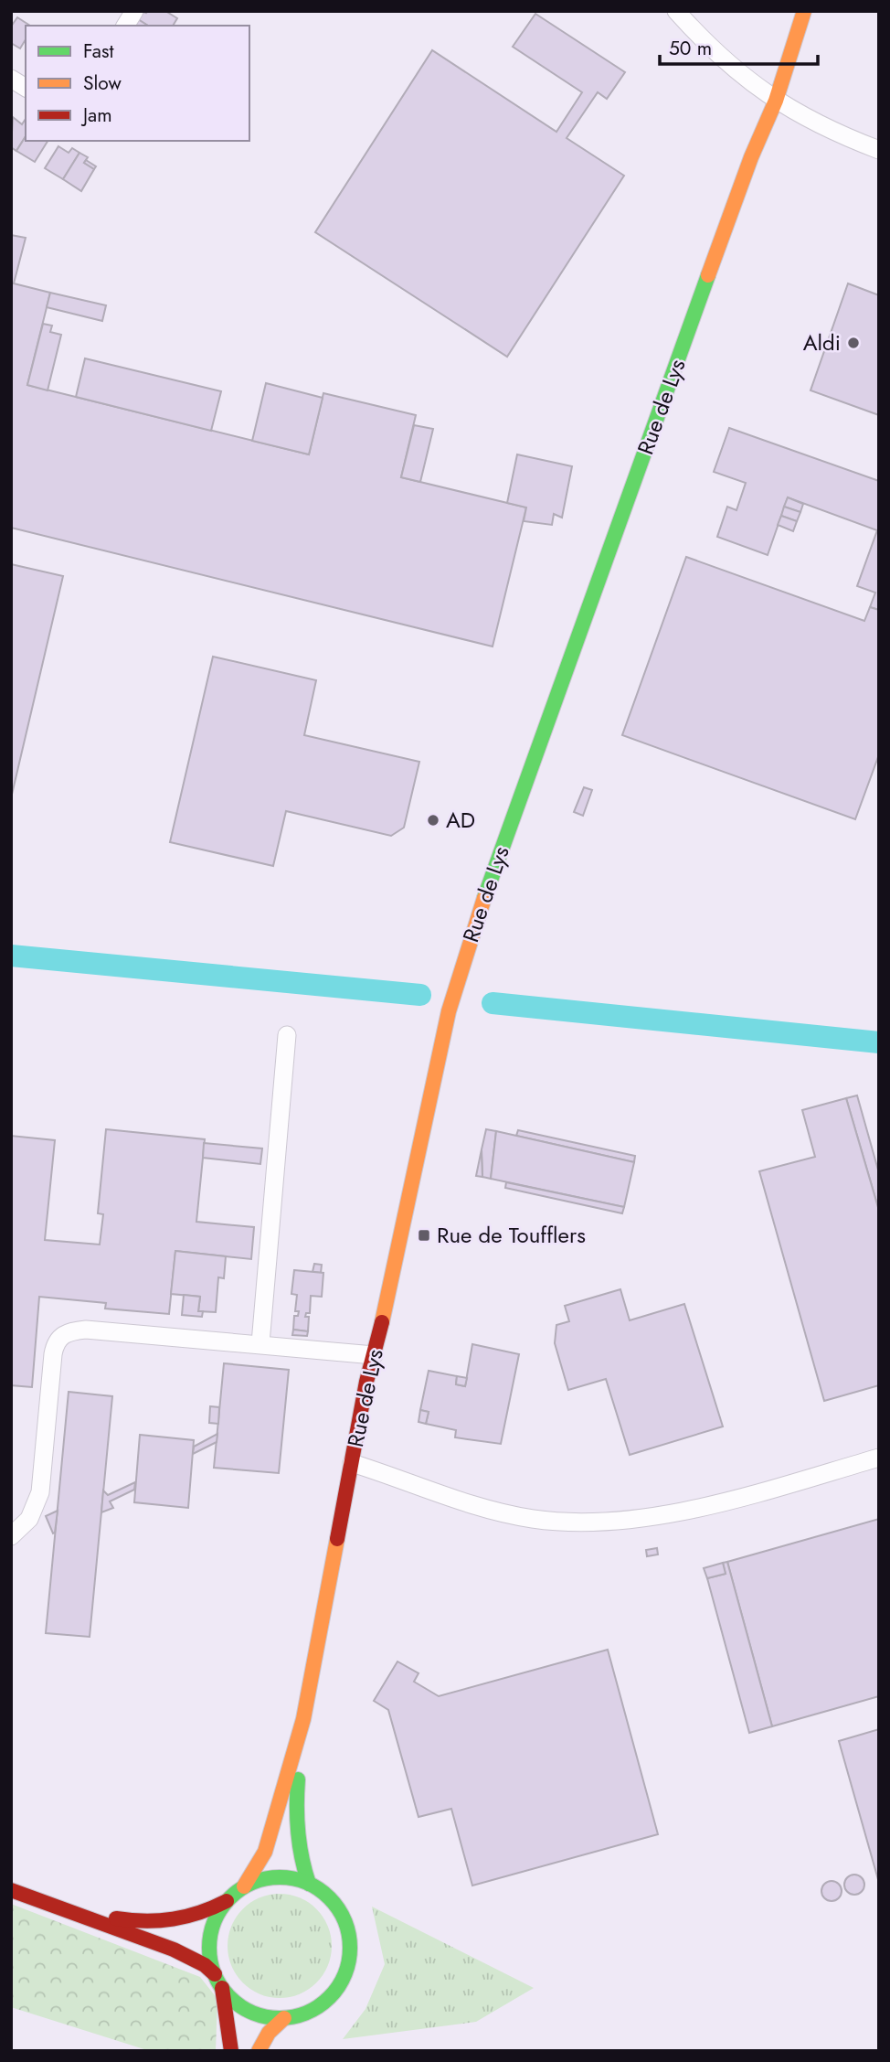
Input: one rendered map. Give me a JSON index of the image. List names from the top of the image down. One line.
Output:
{"streets":{"street":["Rue de Lys"]},"places":{"other":["Aldi","AD"],"transit":["Rue de Toufflers"]},"legend":["Fast","Slow","Jam"],"scale_bar":"50 m"}
